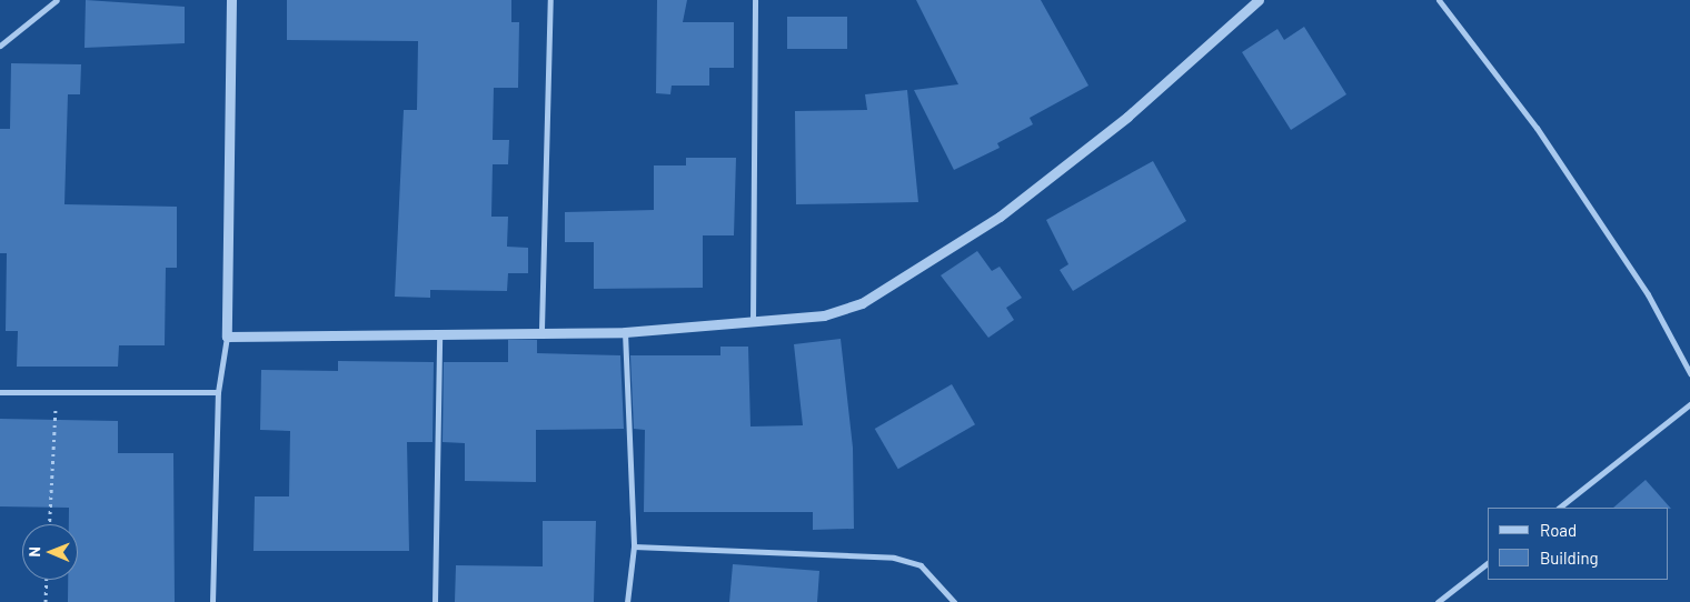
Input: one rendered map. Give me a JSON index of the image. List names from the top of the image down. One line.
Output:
{"legend":["Road","Building"],"north":"left"}
